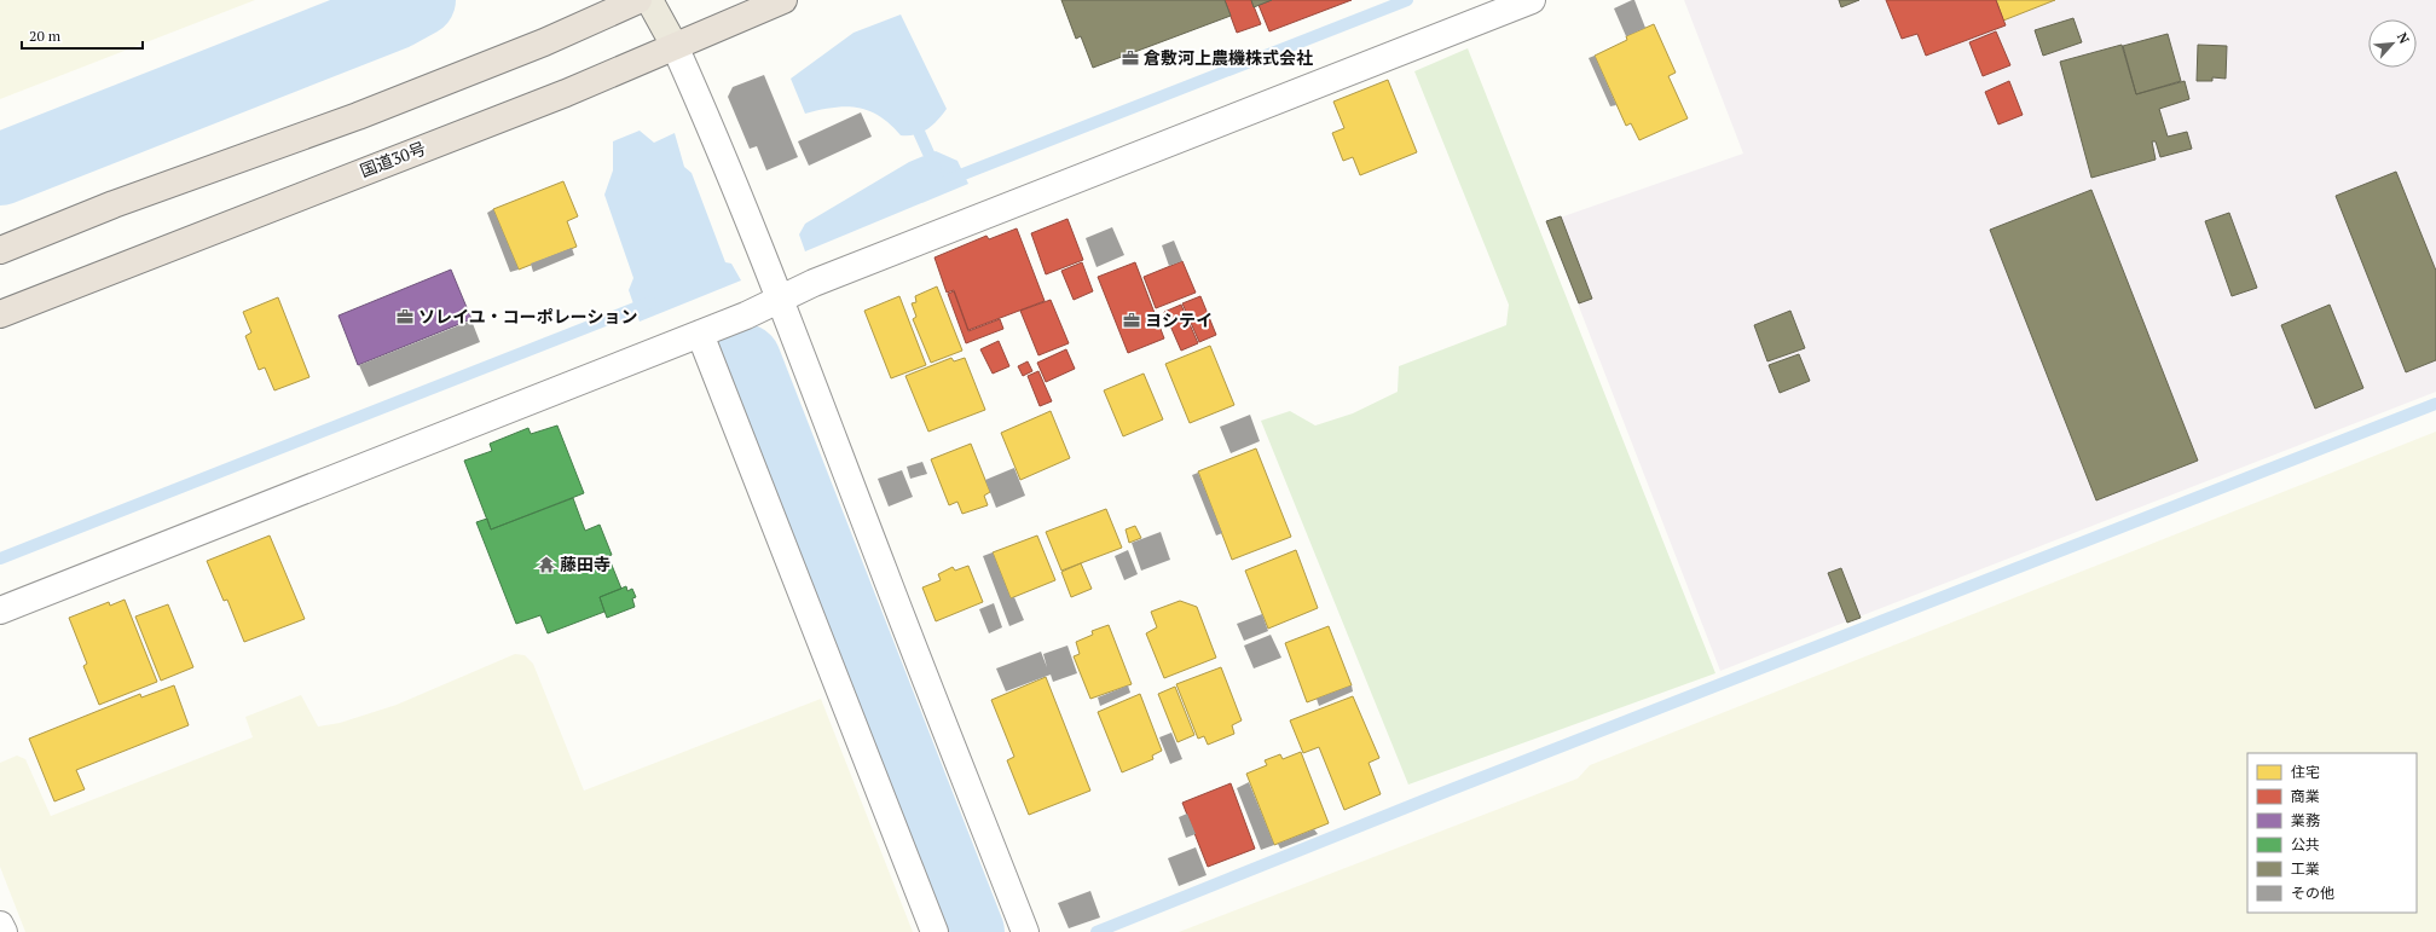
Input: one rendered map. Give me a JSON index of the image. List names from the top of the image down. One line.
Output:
{"streets":{"highway":["国道30号"]},"places":{"office":["倉敷河上農機株式会社","ソレイユ・コーポレーション","ヨシテイ"],"temple":["藤田寺"]},"legend":["住宅","商業","業務","公共","工業","その他"],"scale_bar":"20 m","north":"top right"}
